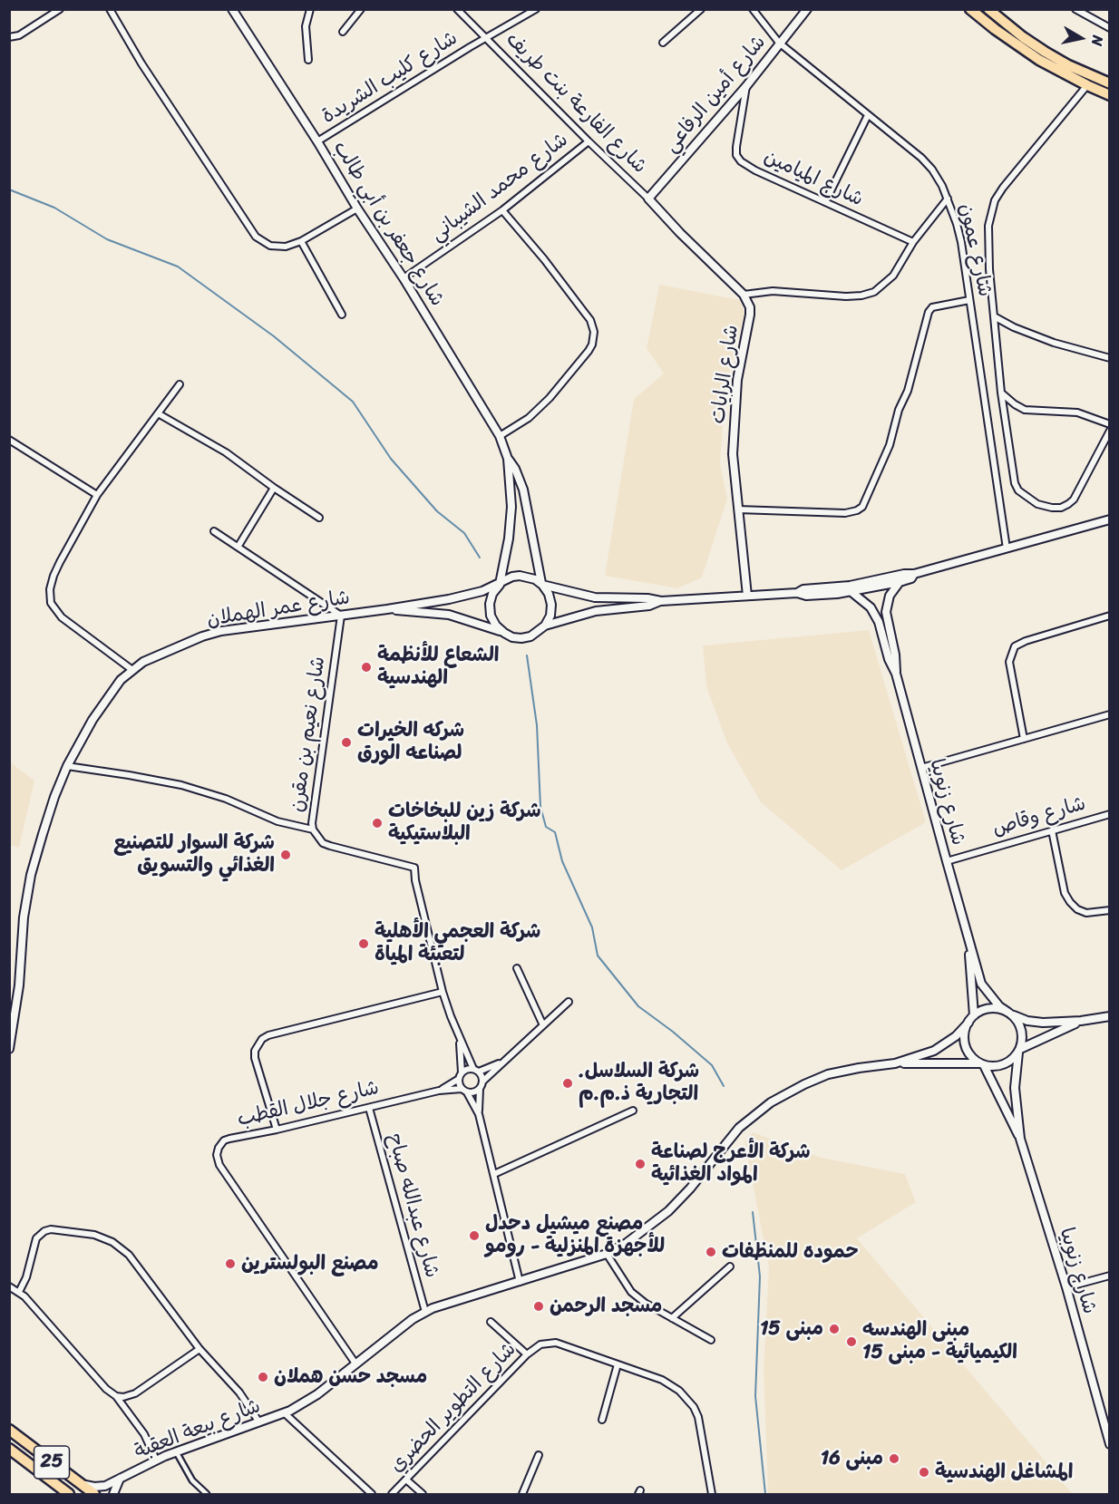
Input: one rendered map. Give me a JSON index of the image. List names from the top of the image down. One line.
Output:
{"streets":{"main road":["25"],"street":["شارع كليب الشريدة","شارع أمين الرفاعي","شارع الفارعة بنت طريف","شارع الميامين","شارع محمد الشيباني","شارع جعفر بن أبي طالب","شارع عمون","شارع الرايات","شارع عمر الهملان","شارع نعيم بن مقرن","شارع زنوبيا","شارع وقاص","شارع جلال القطب","شارع عبدالله صباح","شارع التطوير الحضري","شارع بيعة العقبة"]},"crossings":[["شارع كليب الشريدة","شارع الفارعة بنت طريف"],["شارع كليب الشريدة","شارع جعفر بن أبي طالب"],["شارع أمين الرفاعي","شارع الفارعة بنت طريف"],["شارع أمين الرفاعي","شارع الميامين"],["شارع أمين الرفاعي","شارع عمون"],["شارع الفارعة بنت طريف","شارع محمد الشيباني"],["شارع محمد الشيباني","شارع جعفر بن أبي طالب"],["شارع جعفر بن أبي طالب","شارع عمر الهملان"],["شارع عمر الهملان","شارع نعيم بن مقرن"],["شارع نعيم بن مقرن","شارع جلال القطب"],["شارع زنوبيا","شارع وقاص"],["شارع زنوبيا","شارع بيعة العقبة"],["شارع جلال القطب","شارع عبدالله صباح"],["شارع جلال القطب","شارع بيعة العقبة"],["شارع عبدالله صباح","شارع بيعة العقبة"],["شارع بيعة العقبة","25"]],"places":["الشعاع للأنظمة الهندسية","شركه الخيرات لصناعه الورق","شركة زين للبخاخات البلاستيكية","شركة السوار للتصنيع الغذائي والتسويق","شركة العجمي الأهلية لتعبئة المياة",".شركة السلاسل التجارية ذ.م.م","شركة الأعرج لصناعة المواد الغذائية","مصنع ميشيل دحدل للأجهزة المنزلية - رومو","حموده للمنظفات","مصنع البولسترين","مسجد الرحمن","مبنى 15","مبنى الهندسه الكيميائية - مبنى 15","مسجد حسن هملان","مبنى 16","المشاغل الهندسية"],"north":"right"}
